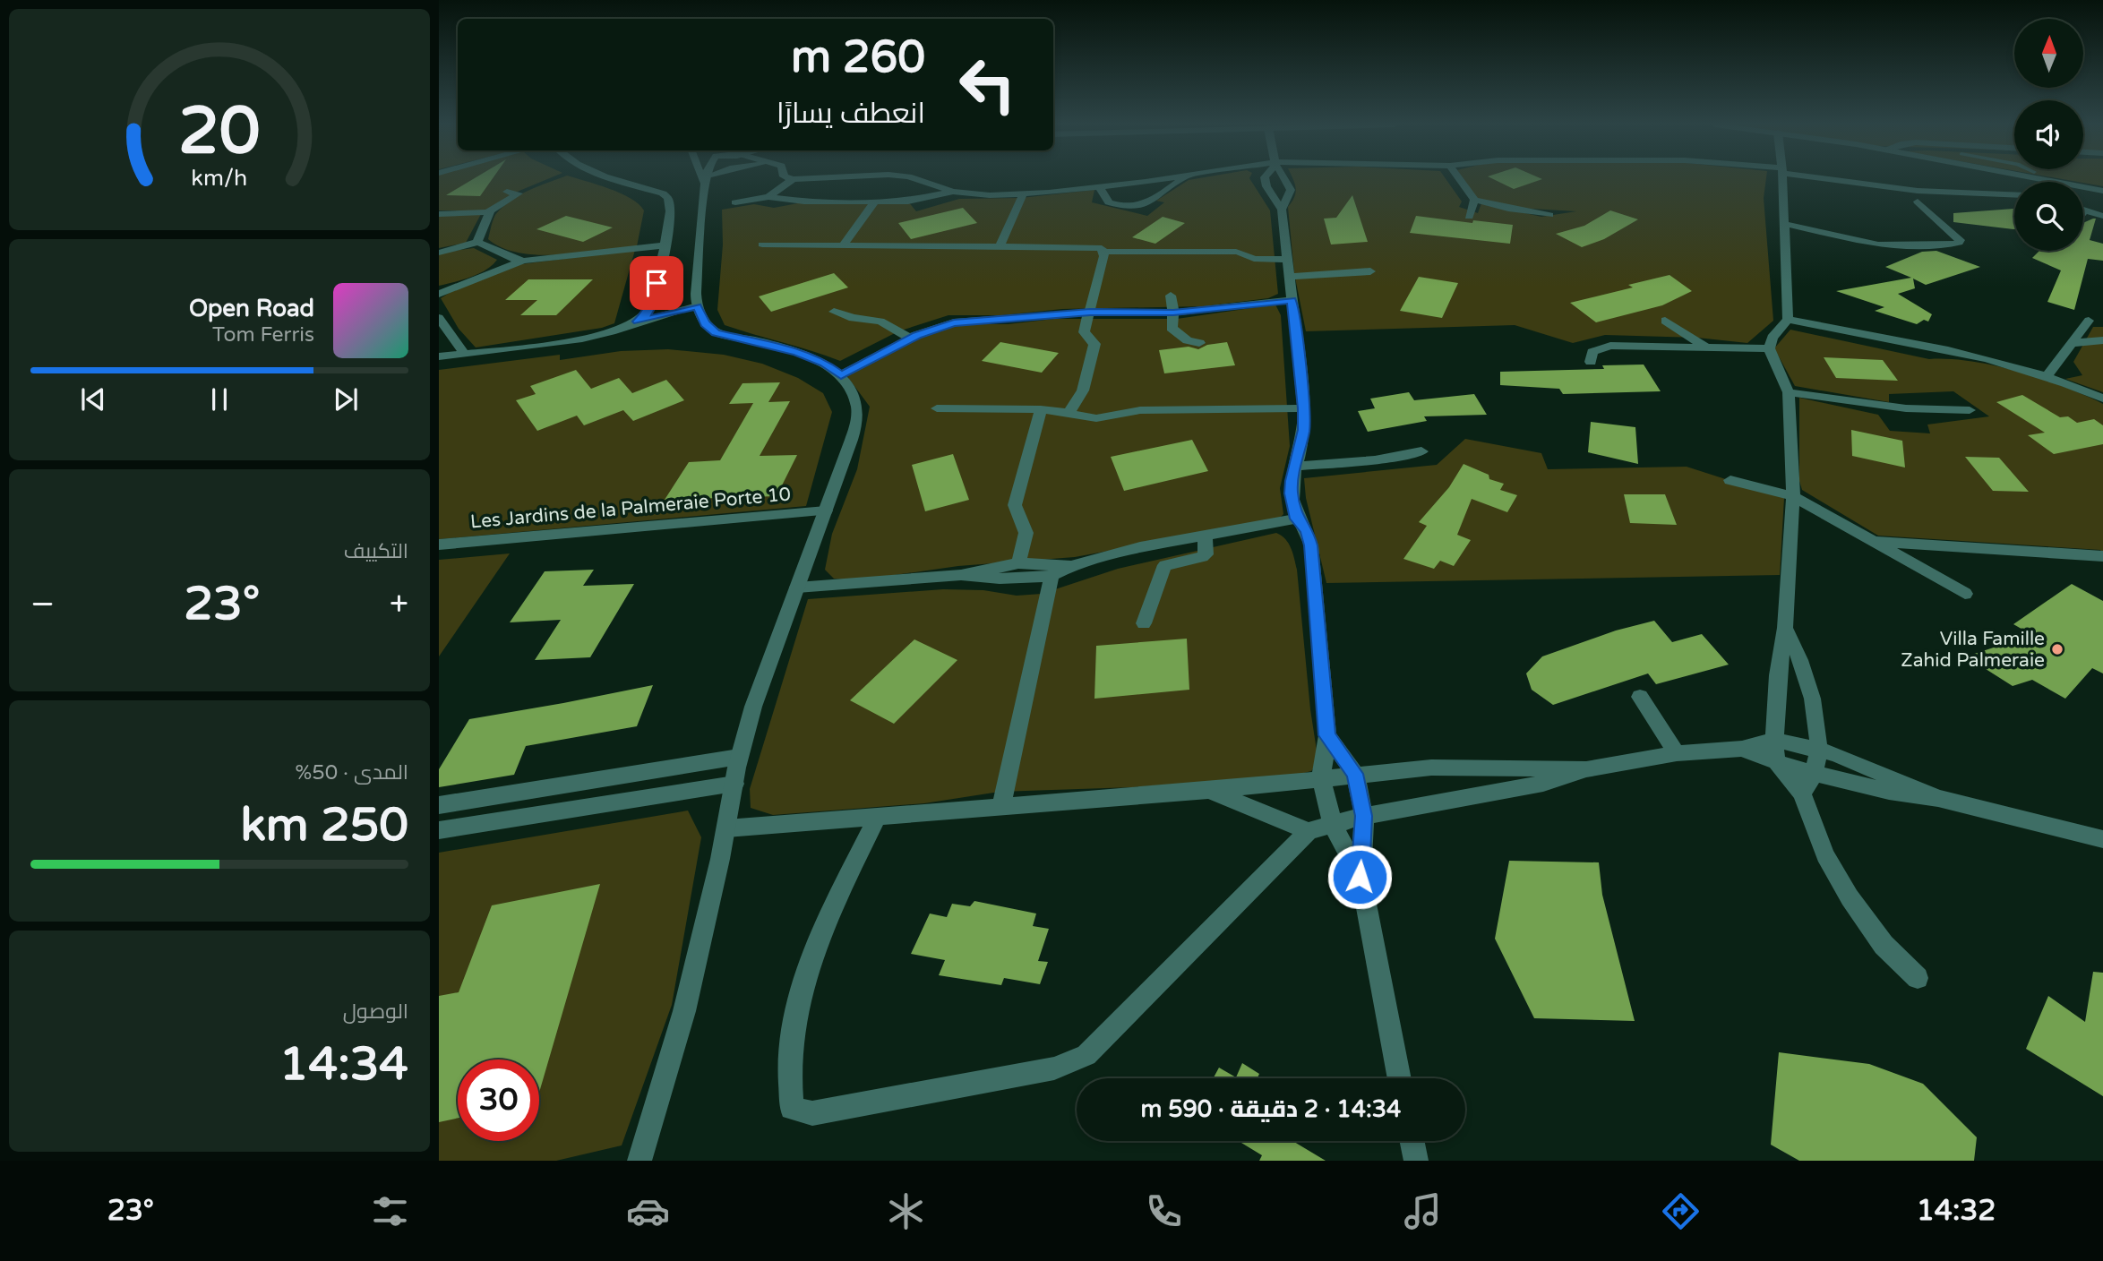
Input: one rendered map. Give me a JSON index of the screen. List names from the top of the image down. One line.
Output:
{"streets":{"street":["Les Jardins de la Palmeraie Porte 10"]},"places":["Villa Famille Zahid Palmeraie"],"north":"top","page":{"turn":["260 m","انعطف يسارًا"],"song":["Open Road","Tom Ferris"],"tile":["التكييف",["المدى · 50%","250 km"],["الوصول","14:34"]],"heat":["−","23°","+"],"limit":"30","trip":"14:34 · 2 دقيقة · 590 m","tabs":["14:32","23°"],"gauge":["20","km/h"]}}
